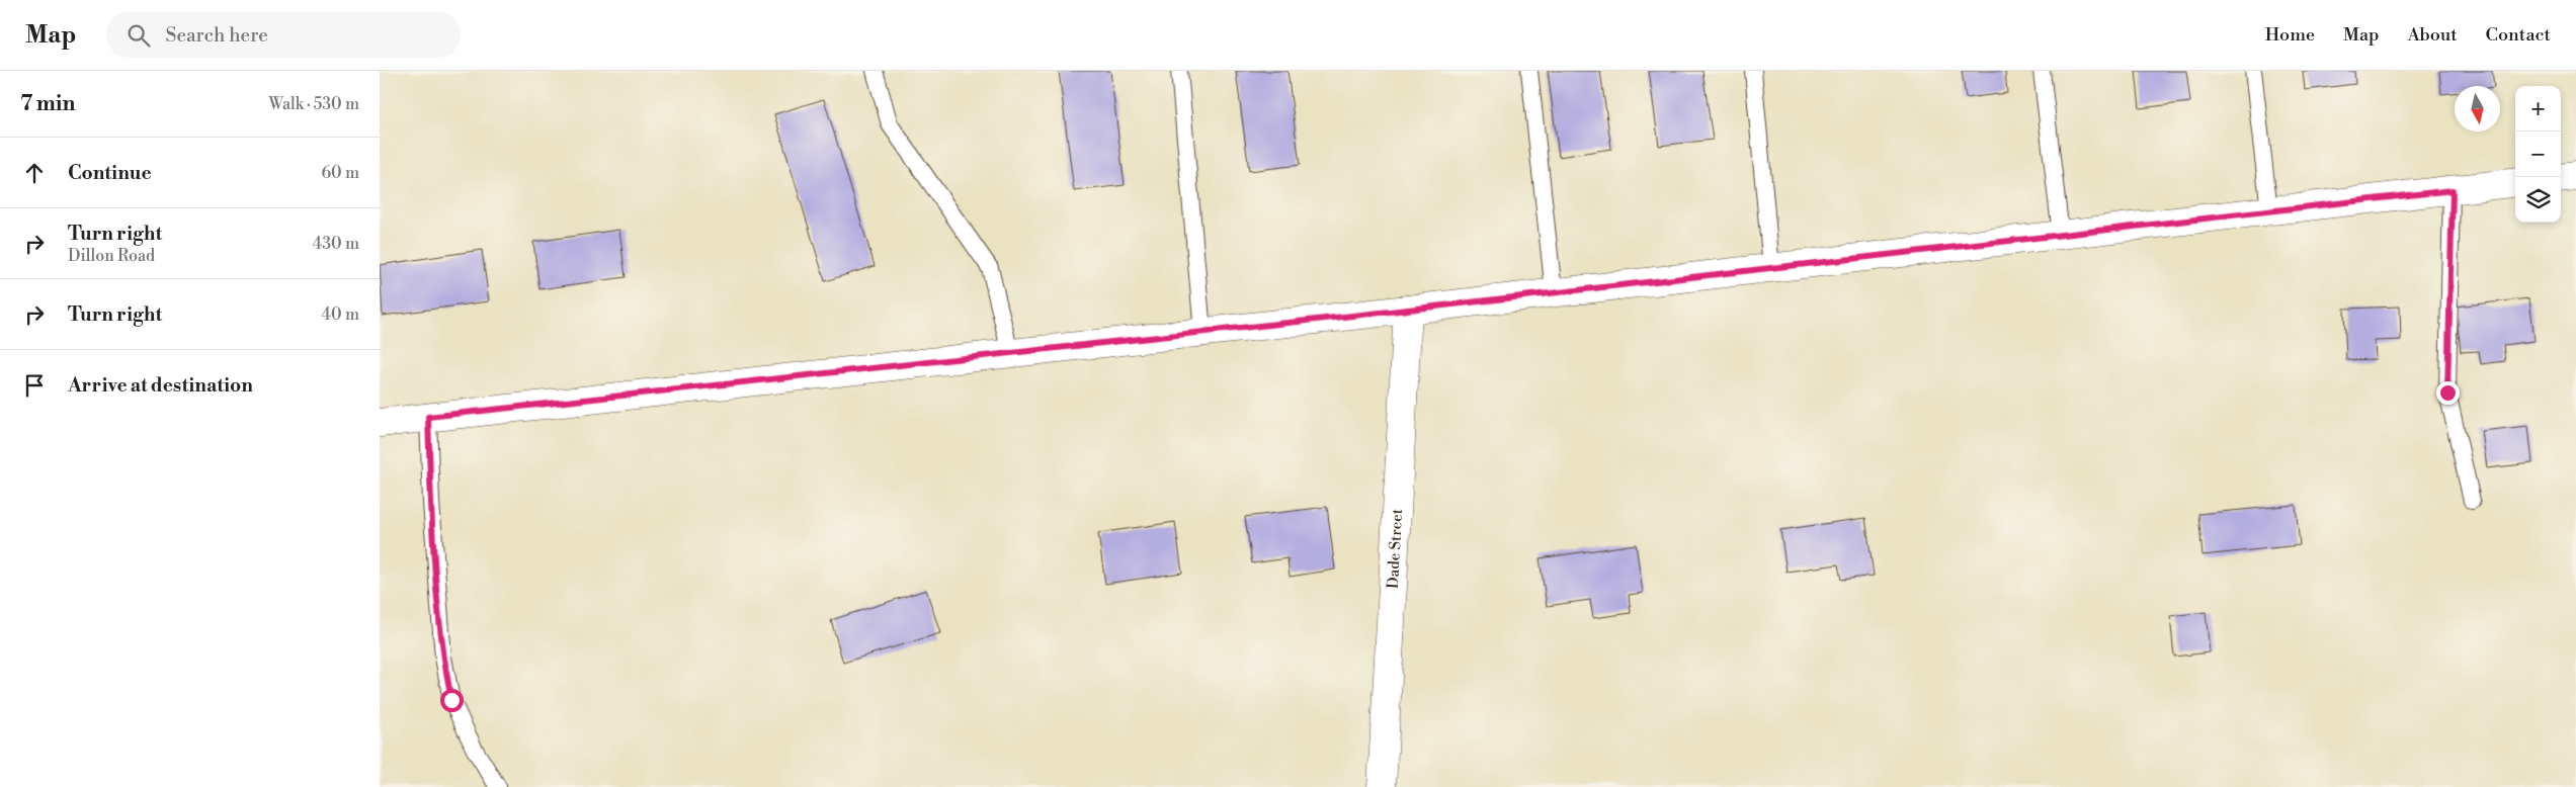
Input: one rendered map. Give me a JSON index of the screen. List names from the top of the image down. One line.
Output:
{"streets":{"street":["Dade Street"]},"north":"bottom","page":{"header":"Map","search":"Search here","nav":["Home","Map","About","Contact"],"heading":["7 min","Walk · 530 m"],"map_buttons":["+","−"],"list":[["Continue","60 m"],["Turn right","Dillon Road","430 m"],["Turn right","40 m"],"Arrive at destination"]}}
